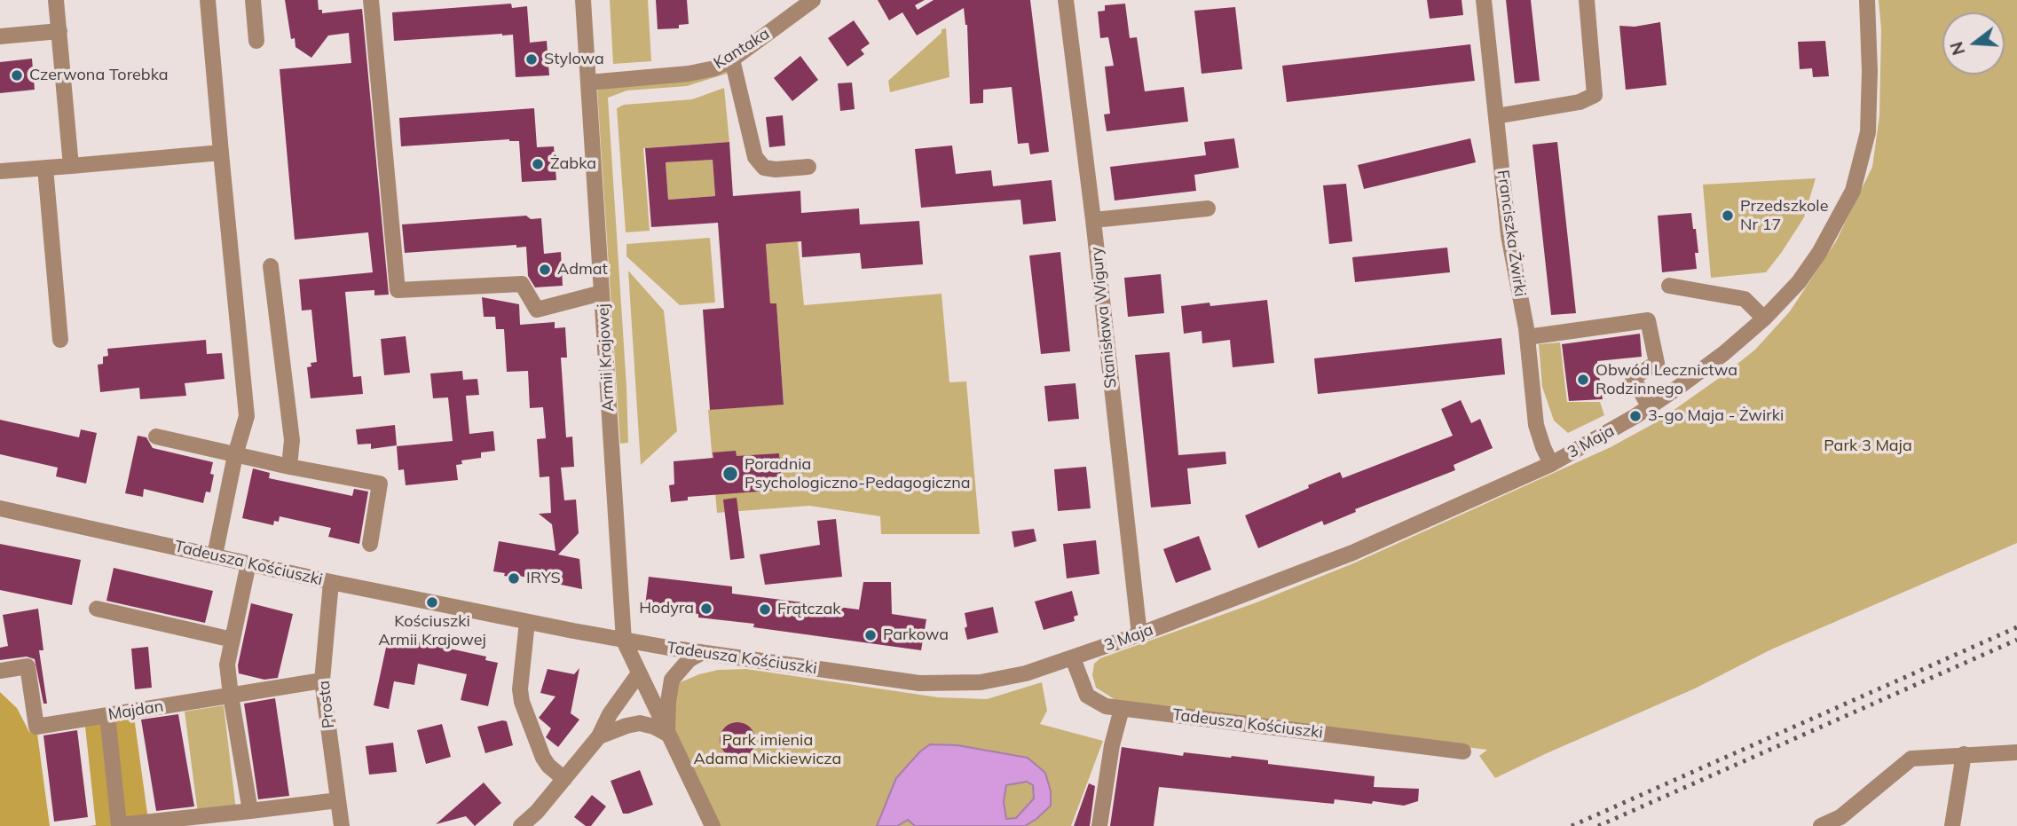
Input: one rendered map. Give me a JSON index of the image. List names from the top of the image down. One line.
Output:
{"streets":{"street":["Kantaka","Franciszka Żwirki","Stanisława Wigury","Armii Krajowej","3 Maja","Tadeusza Kościuszki","Prosta","Majdan"]},"crossings":[["Kantaka","Armii Krajowej"],["Franciszka Żwirki","3 Maja"],["Stanisława Wigury","3 Maja"],["Armii Krajowej","Tadeusza Kościuszki"],["3 Maja","Tadeusza Kościuszki"],["Tadeusza Kościuszki","Prosta"],["Prosta","Majdan"]],"parks":["Park 3 Maja","Park imienia Adama Mickiewicza"],"places":["Stylowa","Czerwona Torebka","Żabka","Przedszkole Nr 17","Admat","Obwód Lecznictwa Rodzinnego","3-go Maja - Żwirki","Poradnia Psychologiczno-Pedagogiczna","IRYS","Kościuszki Armii Krajowej","Hodyra","Frątczak","Parkowa"],"north":"left"}
